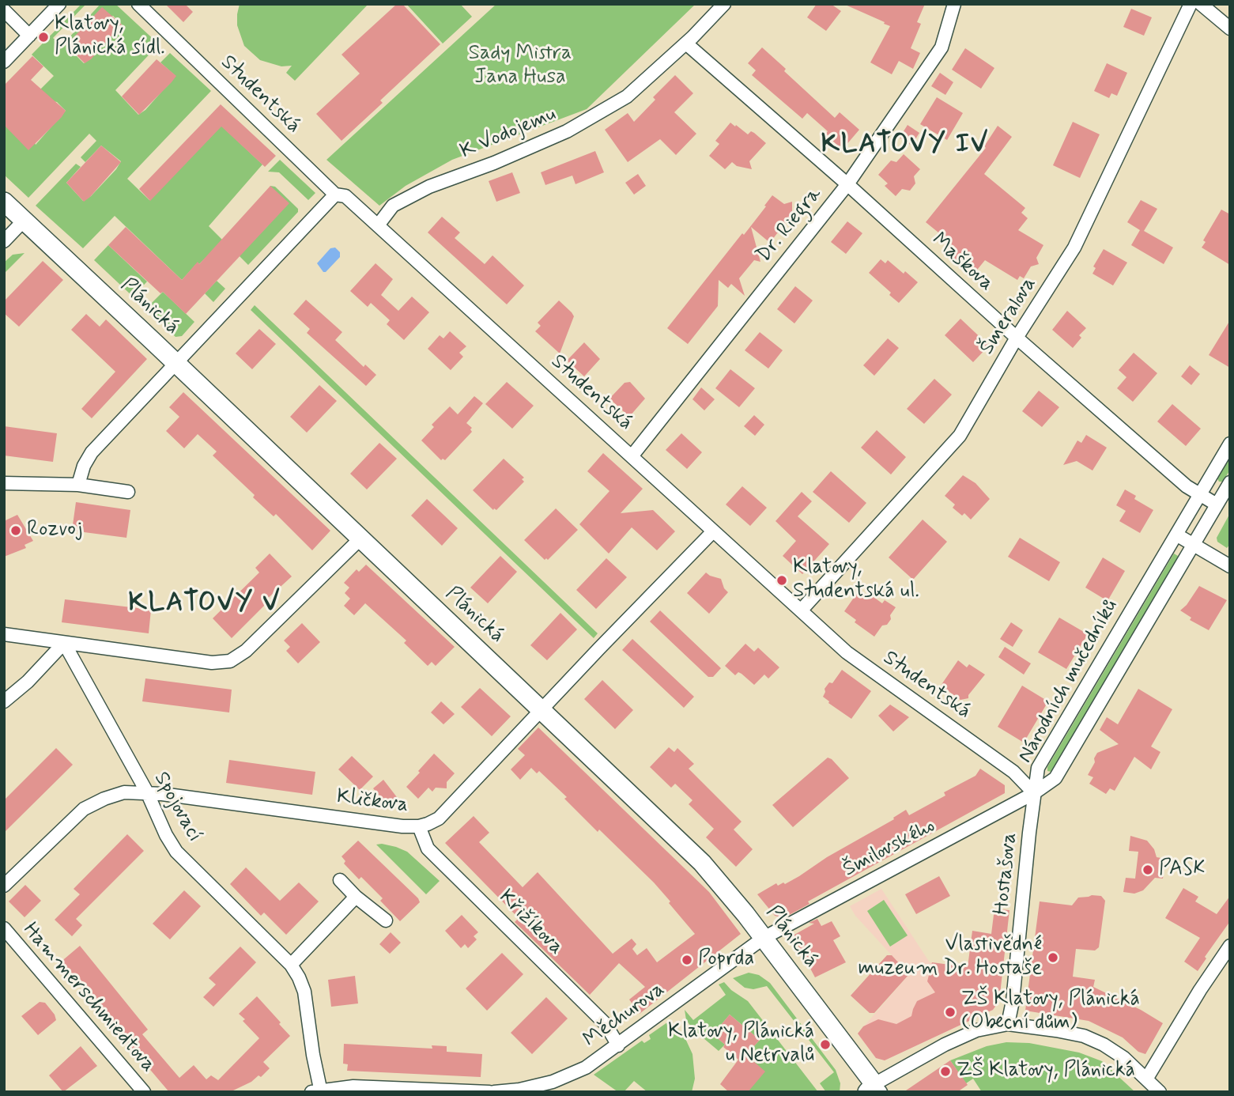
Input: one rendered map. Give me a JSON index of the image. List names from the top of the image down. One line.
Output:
{"streets":{"main road":["Plánická"],"street":["Studentská","K Vodojemu","Dr. Riegra","Maškova","Šmeralova","Národních mučedníků","Kličkova","Spojovací","Šmilovského","Hostašova","Křižíkova","Hammerschmiedtova","Měchurova"]},"crossings":[["Studentská","K Vodojemu"],["Studentská","Dr. Riegra"],["Studentská","Šmeralova"],["Studentská","Národních mučedníků"],["Studentská","Kličkova"],["Studentská","Šmilovského"],["Studentská","Hostašova"],["K Vodojemu","Maškova"],["Dr. Riegra","Maškova"],["Maškova","Šmeralova"],["Maškova","Národních mučedníků"],["Plánická","Kličkova"],["Plánická","Šmilovského"],["Plánická","Měchurova"],["Národních mučedníků","Šmilovského"],["Národních mučedníků","Hostašova"],["Kličkova","Spojovací"],["Kličkova","Křižíkova"],["Šmilovského","Hostašova"],["Šmilovského","Měchurova"],["Křižíkova","Měchurova"]],"districts":["KLATOVY IV","KLATOVY V"],"parks":["Sady Mistra Jana Husa"],"places":["Klatovy, Plánická sídl.","Rozvoj","Klatovy, Studentská ul.","PASK","Vlastivědné muzeum Dr. Hostaše","Poprda","ZŠ Klatovy, Plánická (Obecní dům)","Klatovy, Plánická u Netrvalů","ZŠ Klatovy, Plánická"]}
